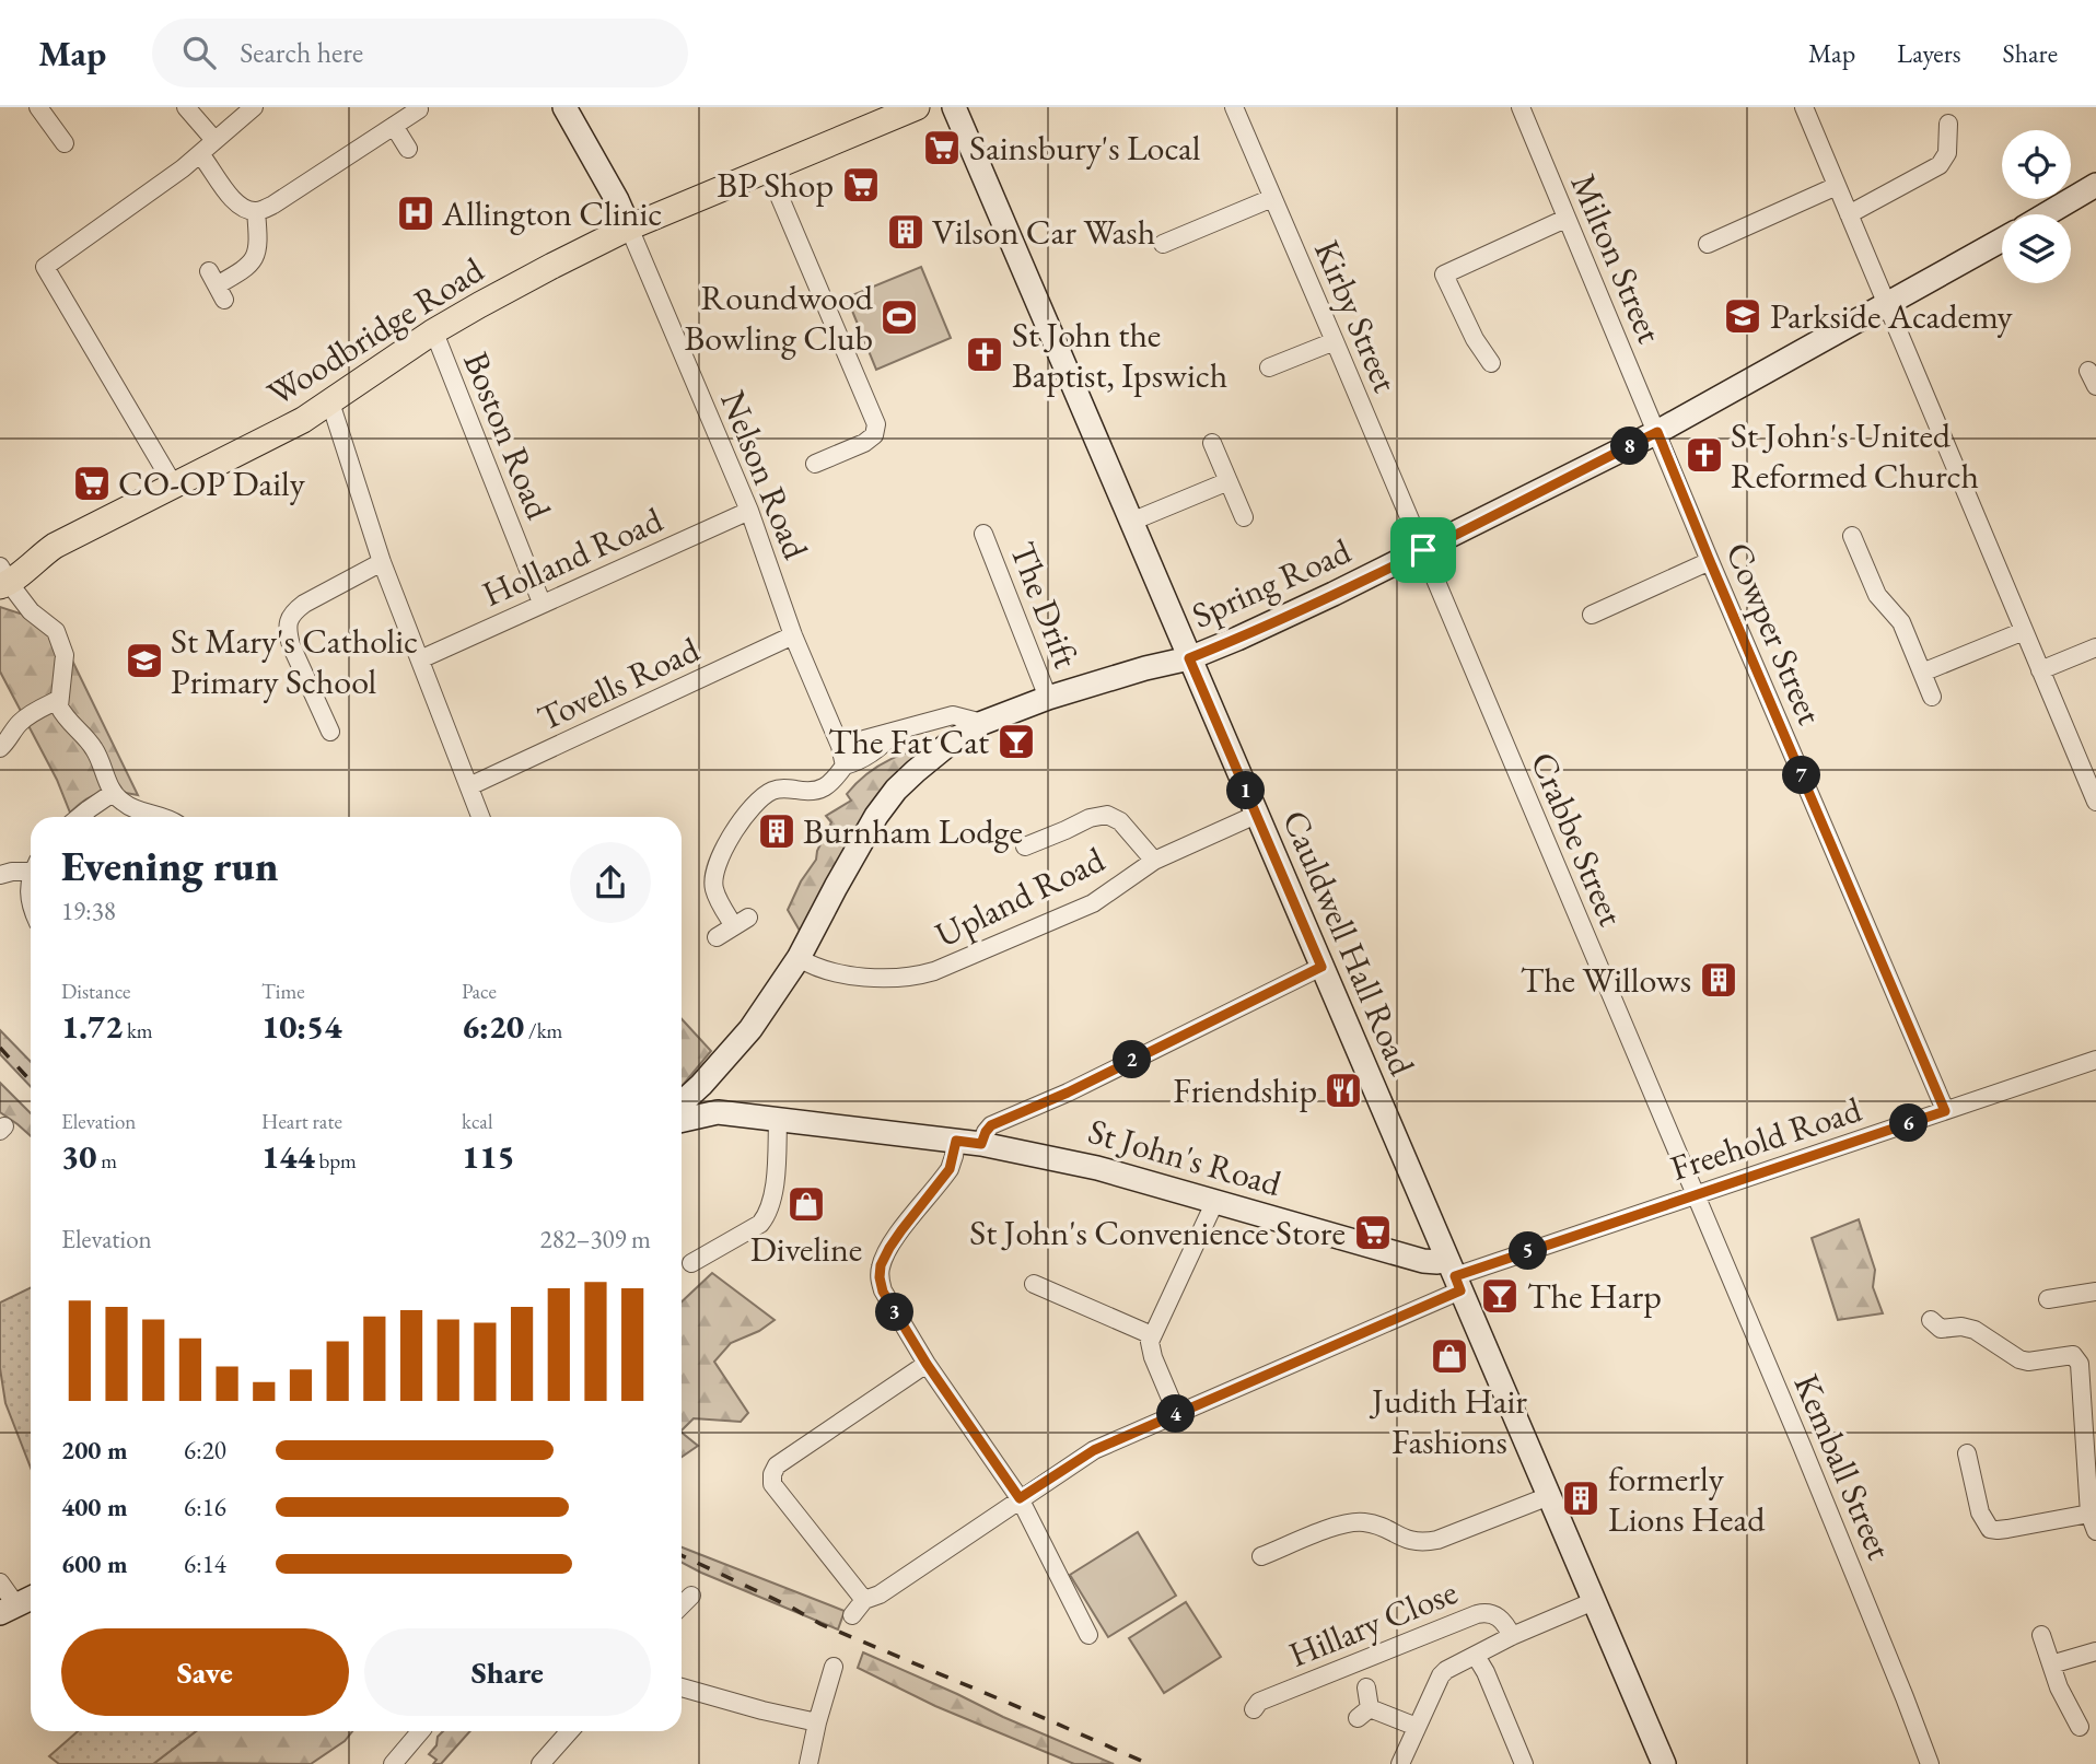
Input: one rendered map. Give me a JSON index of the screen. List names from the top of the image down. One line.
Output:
{"streets":{"main road":["Woodbridge Road"],"street":["Milton Street","Kirby Street","Boston Road","Nelson Road","Holland Road","Spring Road","The Drift","Cowper Street","Tovells Road","Crabbe Street","Upland Road","Cauldwell Hall Road","Freehold Road","St John's Road","Kemball Street","Hillary Close"]},"crossings":[["Milton Street","Spring Road"],["Milton Street","Cowper Street"],["Kirby Street","Spring Road"],["Kirby Street","Crabbe Street"],["Woodbridge Road","Boston Road"],["Woodbridge Road","Nelson Road"],["Boston Road","Holland Road"],["Nelson Road","Holland Road"],["Nelson Road","Tovells Road"],["Spring Road","The Drift"],["Spring Road","Cowper Street"],["Spring Road","Crabbe Street"],["Spring Road","Upland Road"],["Spring Road","Cauldwell Hall Road"],["Cowper Street","Freehold Road"],["Crabbe Street","Freehold Road"],["Crabbe Street","Kemball Street"],["Upland Road","Cauldwell Hall Road"],["Cauldwell Hall Road","Freehold Road"],["Cauldwell Hall Road","St John's Road"],["Freehold Road","St John's Road"],["Freehold Road","Kemball Street"]],"places":{"supermarket":["Sainsbury's Local","BP Shop","CO-OP Daily","St John's Convenience Store"],"hospital":["Allington Clinic"],"building":["Vilson Car Wash","Burnham Lodge","The Willows","formerly Lions Head"],"school or university":["Parkside Academy","St Mary's Catholic Primary School"],"sports":["Roundwood Bowling Club"],"church":["St John the Baptist, Ipswich","St John's United Reformed Church"],"bar":["The Fat Cat","The Harp"],"restaurant":["Friendship"],"shop":["Diveline","Judith Hair Fashions"]},"page":{"header":"Map","search":"Search here","nav":["Map","Layers","Share"],"pins":["8","7","1","2","6","5","3","4"],"heading":["Evening run","19:38"],"stats":[["Distance","1.72 km"],["Time","10:54"],["Pace","6:20 /km"],["Elevation","30 m"],["Heart rate","144 bpm"],["kcal","115"]],"chart":["Elevation","282–309 m"],"list":[{"name":"200 m","note":"6:20"},{"name":"400 m","note":"6:16"},{"name":"600 m","note":"6:14"}],"buttons":["Save","Share"]}}
